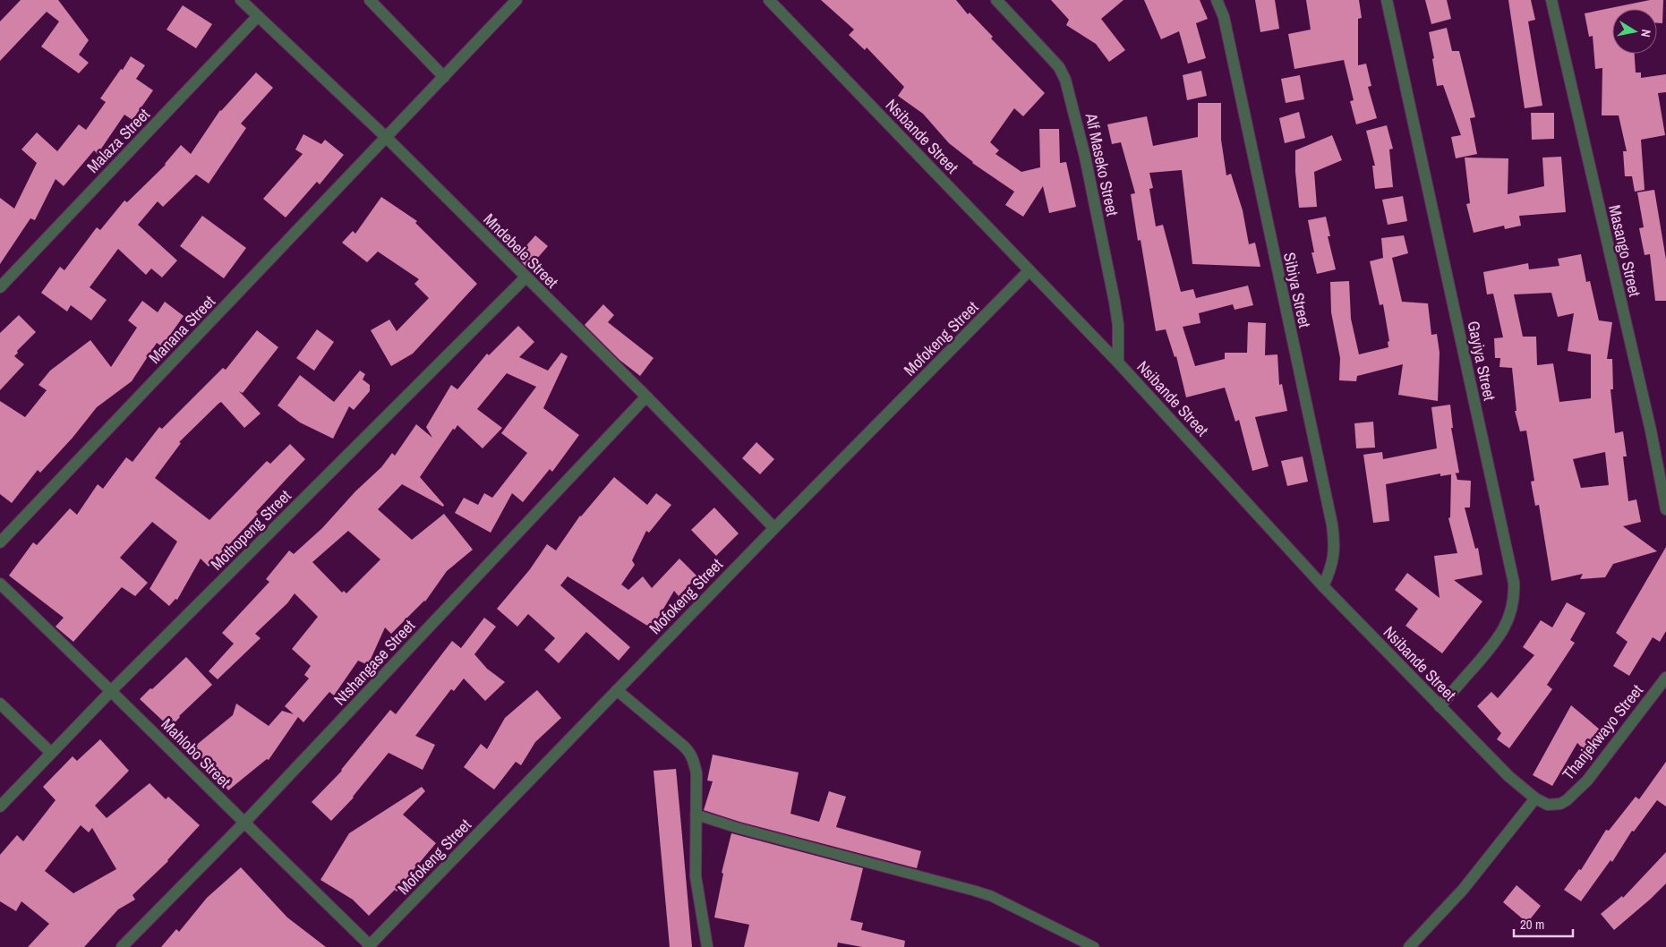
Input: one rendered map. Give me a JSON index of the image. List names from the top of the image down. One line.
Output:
{"streets":{"street":["Nsibande Street","Malaza Street","Alf Maseko Street","Mndebele Street","Masango Street","Sibiya Street","Manana Street","Mofokeng Street","Gayiya Street","Mothopeng Street","Ntshangase Street","Thanjekwayo Street","Mahlobo Street"]},"crossings":[["Nsibande Street","Alf Maseko Street"],["Nsibande Street","Sibiya Street"],["Nsibande Street","Mofokeng Street"],["Nsibande Street","Gayiya Street"],["Nsibande Street","Thanjekwayo Street"],["Malaza Street","Mndebele Street"],["Mndebele Street","Manana Street"],["Mndebele Street","Mofokeng Street"],["Mndebele Street","Mothopeng Street"],["Mndebele Street","Ntshangase Street"],["Mofokeng Street","Mahlobo Street"],["Mothopeng Street","Mahlobo Street"],["Ntshangase Street","Mahlobo Street"]],"scale_bar":"20 m","north":"right"}
